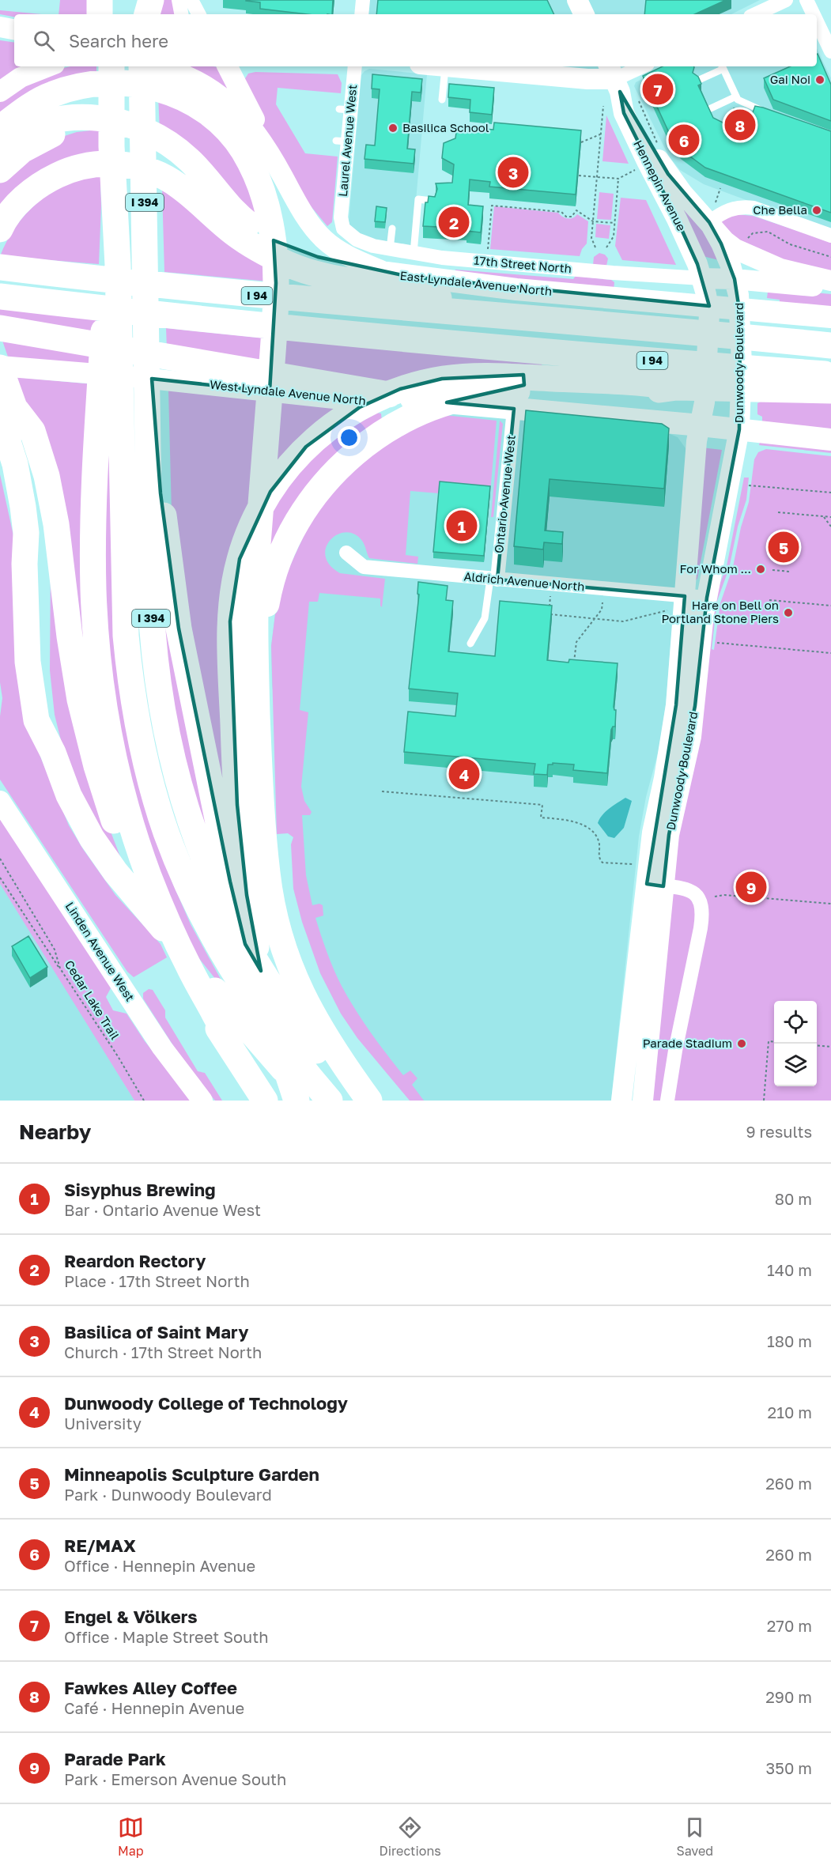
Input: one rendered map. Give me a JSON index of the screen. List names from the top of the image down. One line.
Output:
{"streets":{"highway":["I 394","I 94"],"main road":["Hennepin Avenue","East Lyndale Avenue North","Dunwoody Boulevard","West Lyndale Avenue North","Linden Avenue West"],"street":["Laurel Avenue West","17th Street North","Ontario Avenue West","Aldrich Avenue North"],"path":["Cedar Lake Trail"]},"crossings":[["Laurel Avenue West","17th Street North"],["Hennepin Avenue","17th Street North"],["Hennepin Avenue","Dunwoody Boulevard"],["17th Street North","East Lyndale Avenue North"],["17th Street North","Dunwoody Boulevard"],["Dunwoody Boulevard","West Lyndale Avenue North"],["Dunwoody Boulevard","Aldrich Avenue North"],["West Lyndale Avenue North","Ontario Avenue West"],["Ontario Avenue West","Aldrich Avenue North"]],"places":["Gai Noi","Basilica School","Che Bella","For Whom ...","Hare on Bell on Portland Stone Piers","Parade Stadium"],"page":{"search":"Search here","pins":["7","8","6","3","2","1","5","4","9"],"heading":["Nearby","9 results"],"list":[{"mark":"1","name":"Sisyphus Brewing","note":"Bar · Ontario Avenue West","value":"80 m"},{"mark":"2","name":"Reardon Rectory","note":"Place · 17th Street North","value":"140 m"},{"mark":"3","name":"Basilica of Saint Mary","note":"Church · 17th Street North","value":"180 m"},{"mark":"4","name":"Dunwoody College of Technology","note":"University","value":"210 m"},{"mark":"5","name":"Minneapolis Sculpture Garden","note":"Park · Dunwoody Boulevard","value":"260 m"},{"mark":"6","name":"RE/MAX","note":"Office · Hennepin Avenue","value":"260 m"},{"mark":"7","name":"Engel & Völkers","note":"Office · Maple Street South","value":"270 m"},{"mark":"8","name":"Fawkes Alley Coffee","note":"Café · Hennepin Avenue","value":"290 m"},{"mark":"9","name":"Parade Park","note":"Park · Emerson Avenue South","value":"350 m"}],"nav":["Map","Directions","Saved"]}}
